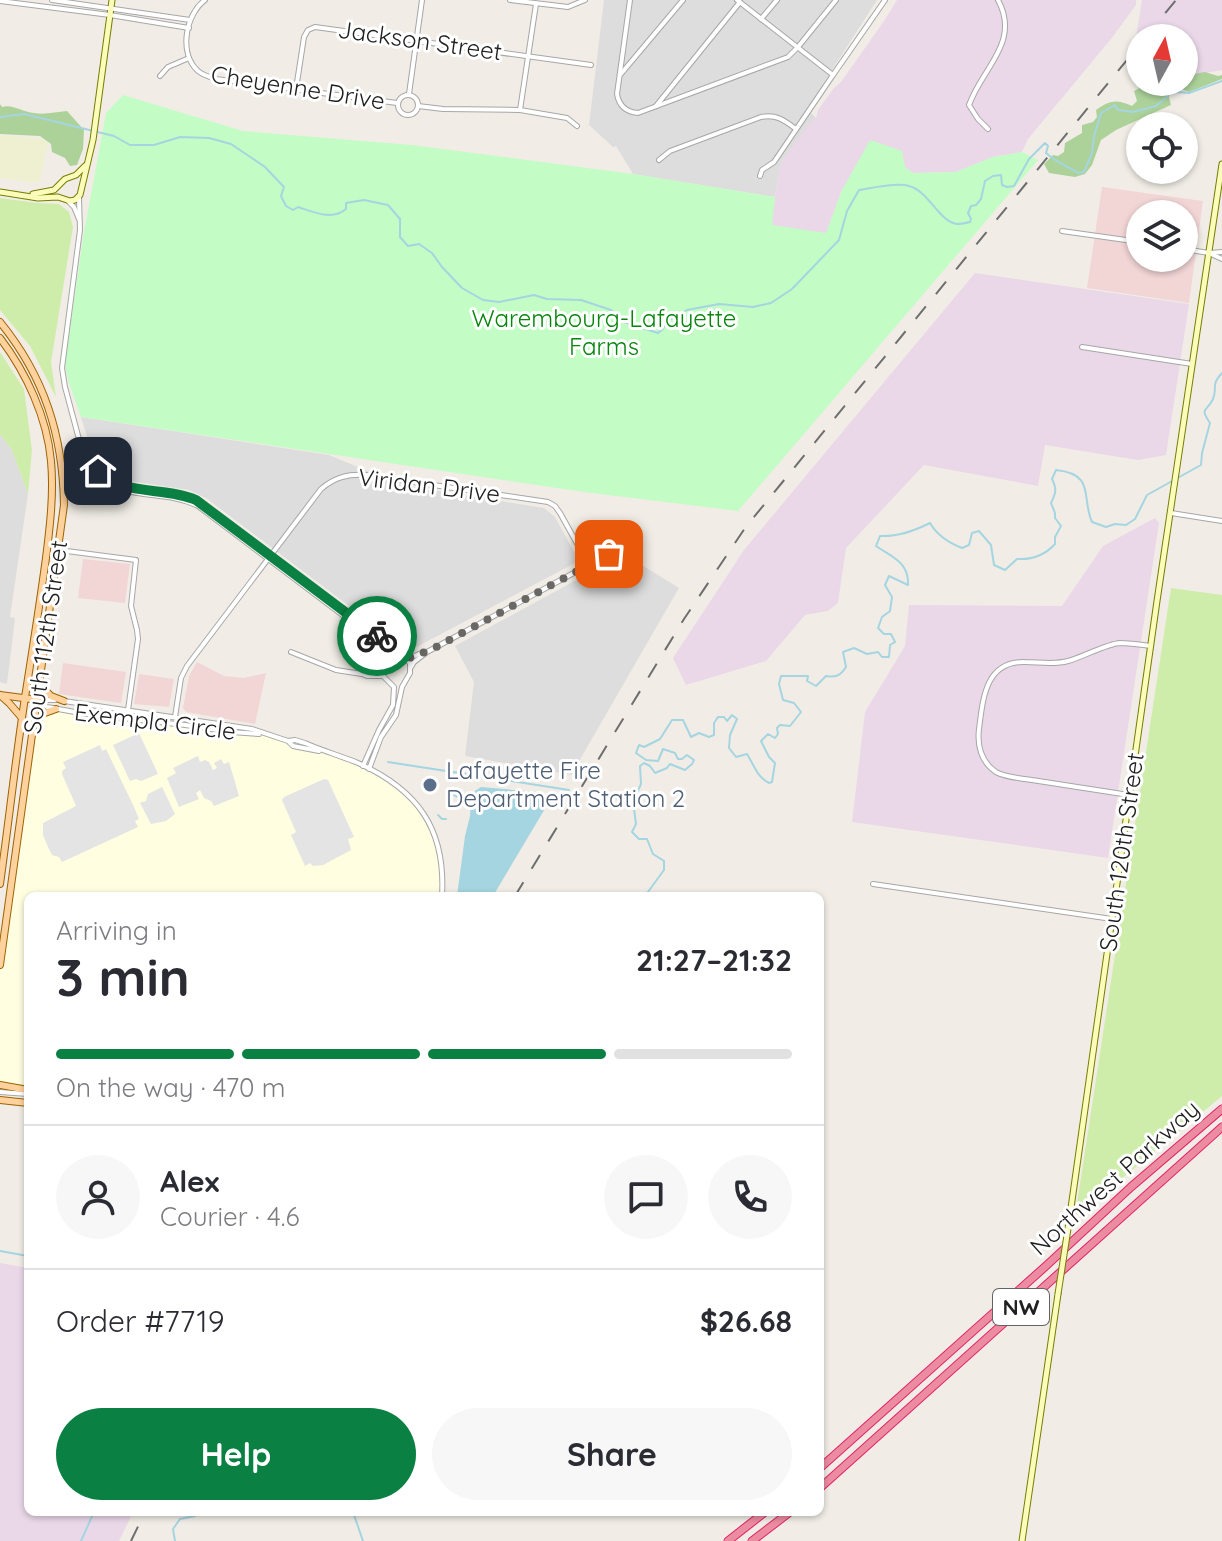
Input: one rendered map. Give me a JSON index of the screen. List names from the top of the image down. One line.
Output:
{"streets":{"highway":["Northwest Parkway","NW"],"main road":["South 112th Street","South 120th Street"],"street":["Jackson Street","Cheyenne Drive","Viridan Drive","Exempla Circle"]},"crossings":[["Jackson Street","Cheyenne Drive"],["Viridan Drive","Exempla Circle"],["South 112th Street","Exempla Circle"]],"parks":["Warembourg-Lafayette Farms"],"places":["Lafayette Fire Department Station 2"],"north":"top","page":{"heading":["3 min","Arriving in","21:27–21:32"],"panel":["Alex","Courier · 4.6","Order #7719","$26.68"],"bar":"On the way · 470 m","buttons":["Help","Share"]}}
